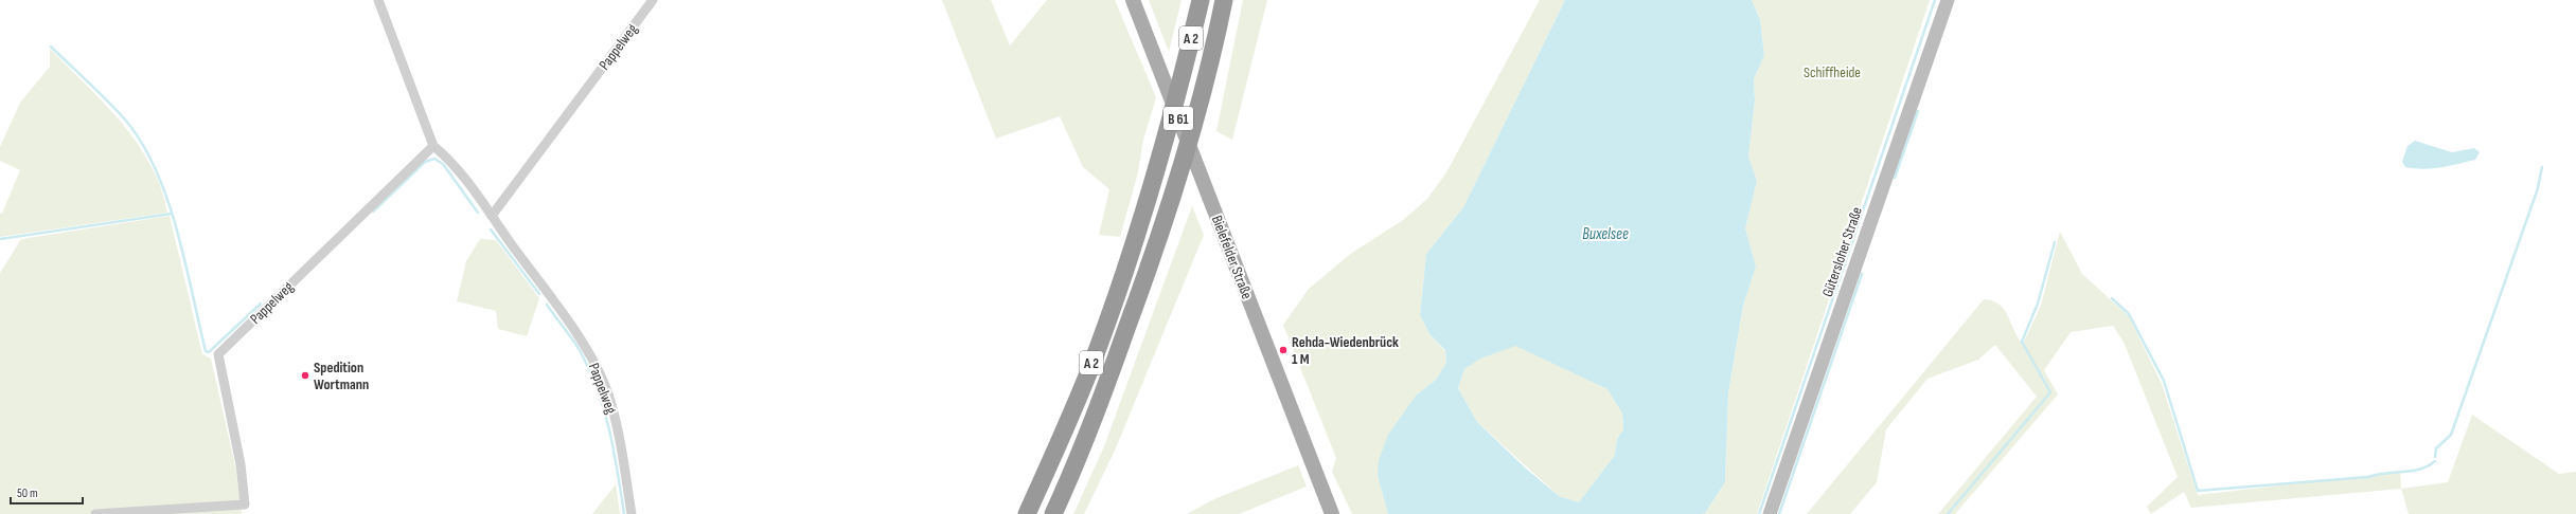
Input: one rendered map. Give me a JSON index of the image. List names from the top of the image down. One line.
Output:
{"streets":{"highway":["A 2"],"main road":["B 61","Gütersloher Straße","Bielefelder Straße"],"street":["Pappelweg"]},"water":["Buxelsee"],"parks":["Schiffheide"],"places":["Rehda-Wiedenbrück 1 M","Spedition Wortmann"],"scale_bar":"50 m"}
